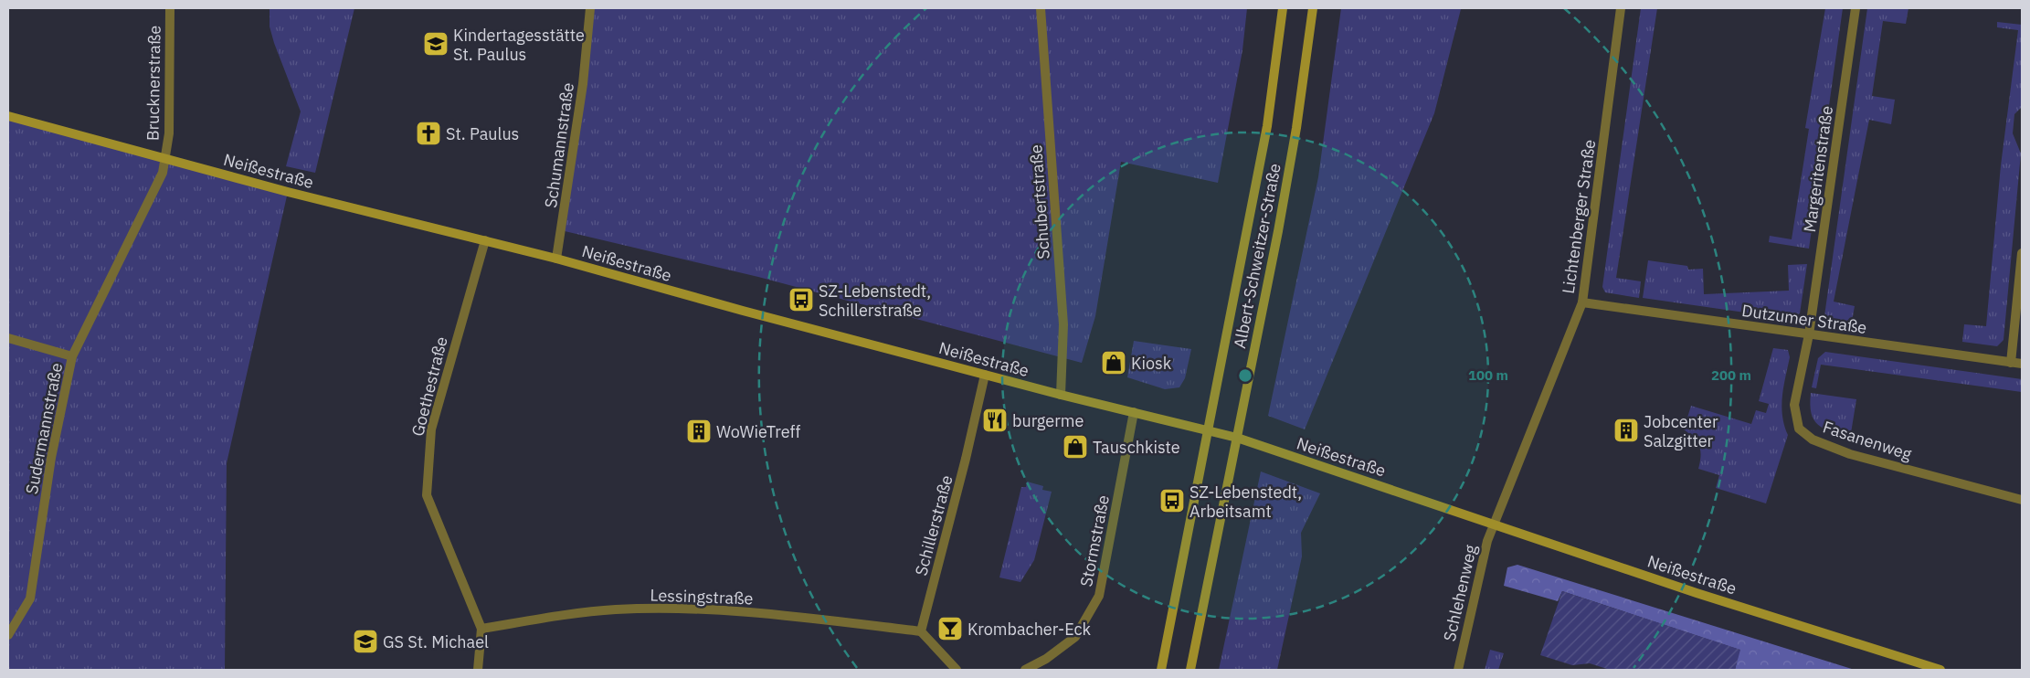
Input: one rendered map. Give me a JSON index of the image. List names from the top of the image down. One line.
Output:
{"streets":{"street":["Brucknerstraße","Schumannstraße","Margeritenstraße","Neißestraße","Schubertstraße","Lichtenberger Straße","Albert-Schweitzer-Straße","Dutzumer Straße","Goethestraße","Sudermannstraße","Fasanenweg","Schillerstraße","Stormstraße","Schlehenweg","Lessingstraße"]},"crossings":[["Brucknerstraße","Neißestraße"],["Brucknerstraße","Sudermannstraße"],["Schumannstraße","Neißestraße"],["Margeritenstraße","Dutzumer Straße"],["Margeritenstraße","Fasanenweg"],["Neißestraße","Schubertstraße"],["Neißestraße","Lichtenberger Straße"],["Neißestraße","Albert-Schweitzer-Straße"],["Neißestraße","Goethestraße"],["Neißestraße","Sudermannstraße"],["Neißestraße","Schillerstraße"],["Neißestraße","Stormstraße"],["Neißestraße","Schlehenweg"],["Lichtenberger Straße","Dutzumer Straße"],["Lichtenberger Straße","Schlehenweg"],["Dutzumer Straße","Fasanenweg"],["Goethestraße","Lessingstraße"],["Schillerstraße","Lessingstraße"]],"places":{"school or university":["Kindertagesstätte St. Paulus","GS St. Michael"],"church":["St. Paulus"],"bus stop":["SZ-Lebenstedt, Schillerstraße","SZ-Lebenstedt, Arbeitsamt"],"shop":["Kiosk","Tauschkiste"],"restaurant":["burgerme"],"building":["Jobcenter Salzgitter","WoWieTreff"],"bar":["Krombacher-Eck"]},"rings":["100 m","200 m"]}
